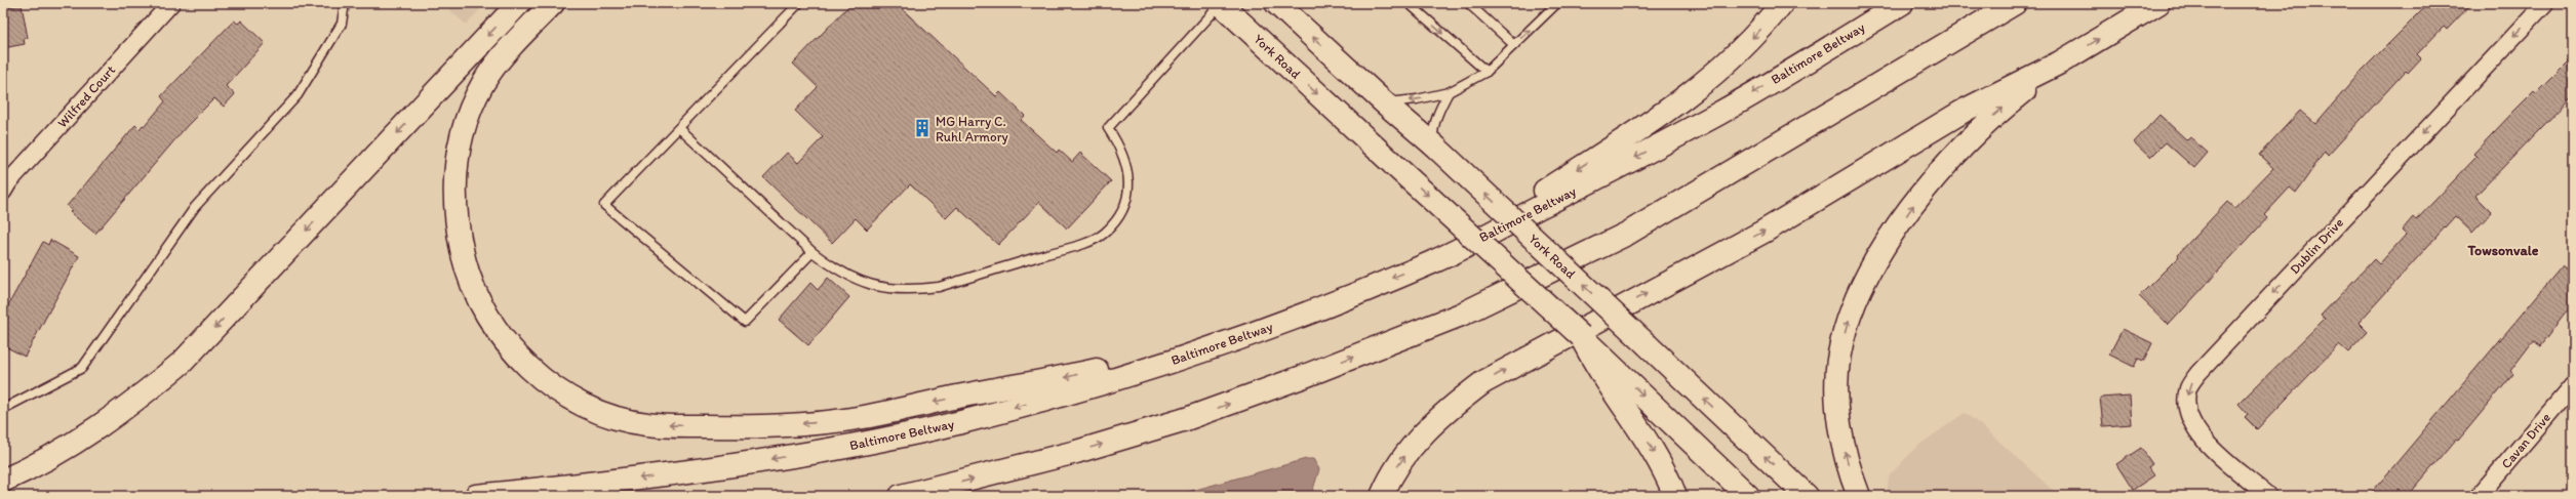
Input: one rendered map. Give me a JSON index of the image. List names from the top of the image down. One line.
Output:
{"streets":{"main road":["Baltimore Beltway","York Road"],"street":["Wilfred Court","Dublin Drive","Cavan Drive"]},"one_way":["Dublin Drive"],"districts":["Towsonvale"],"places":{"building":["MG Harry C. Ruhl Armory"]}}
